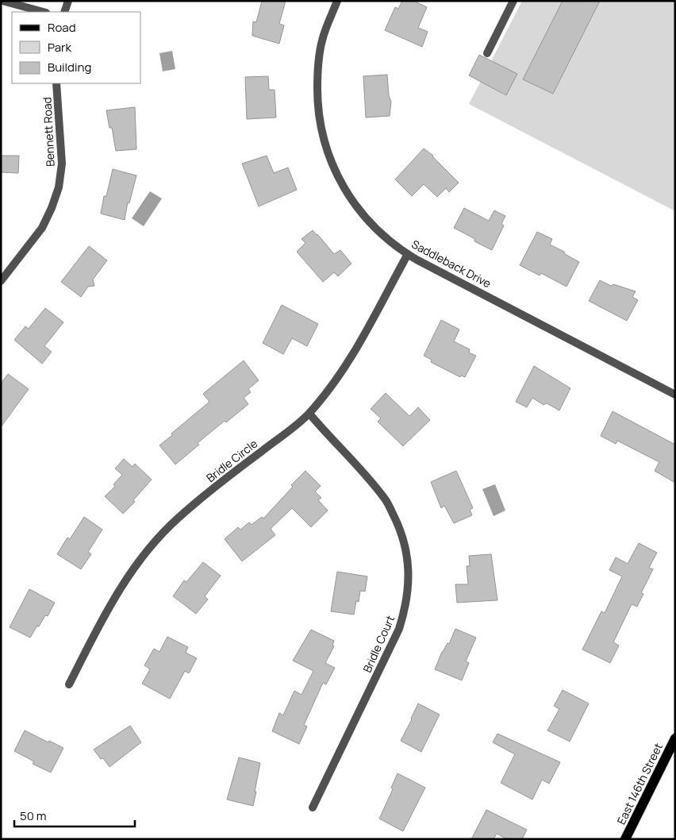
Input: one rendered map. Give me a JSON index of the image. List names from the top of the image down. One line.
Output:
{"streets":{"main road":["East 146th Street"],"street":["Bennett Road","Saddleback Drive","Bridle Circle","Bridle Court"]},"crossings":[["Saddleback Drive","Bridle Circle"],["Bridle Circle","Bridle Court"]],"legend":["Road","Park","Building"],"scale_bar":"50 m"}
